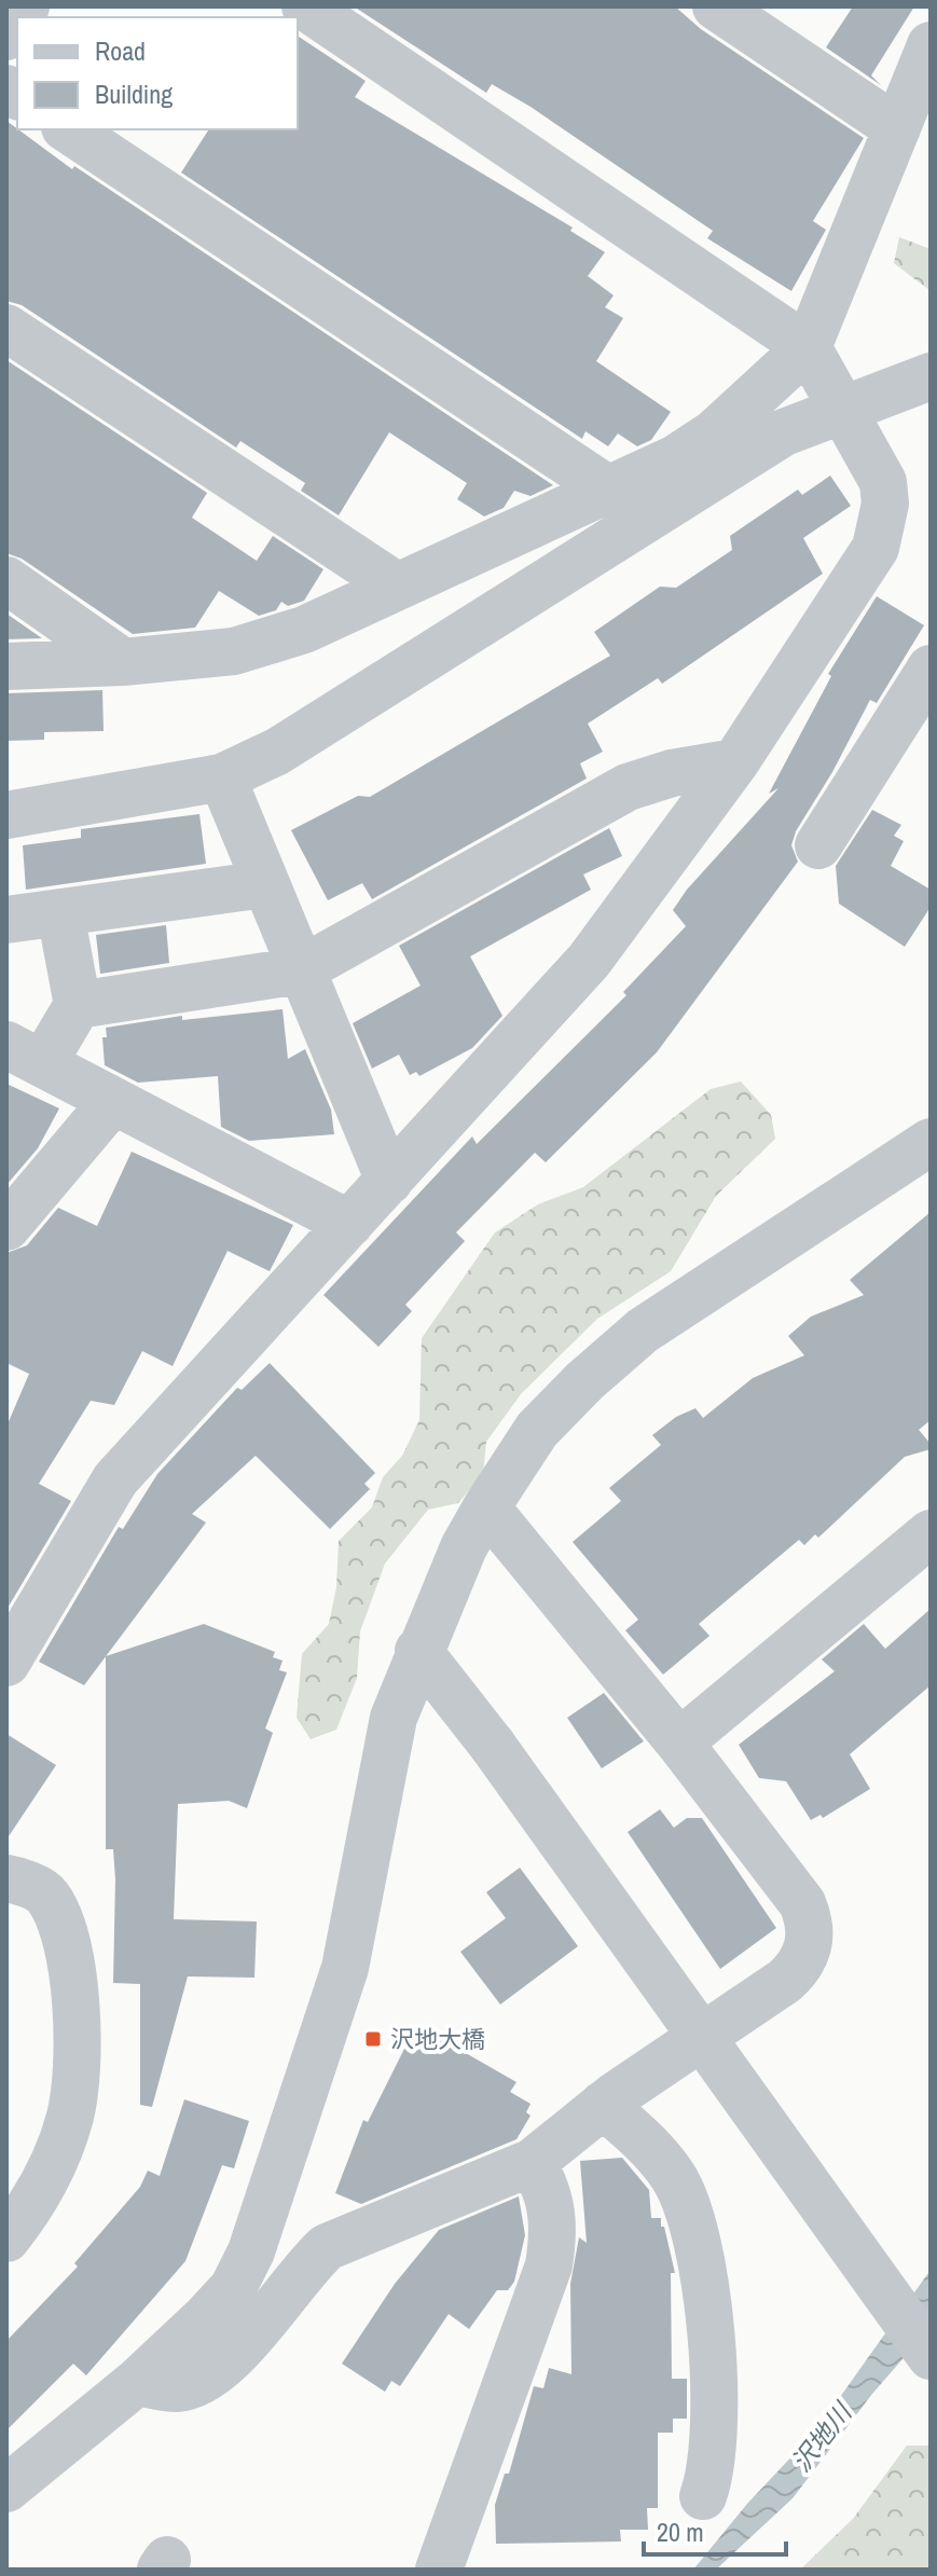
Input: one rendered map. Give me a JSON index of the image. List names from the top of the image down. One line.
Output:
{"water":["沢地川"],"places":{"transit":["沢地大橋"]},"legend":["Road","Building"],"scale_bar":"20 m"}
